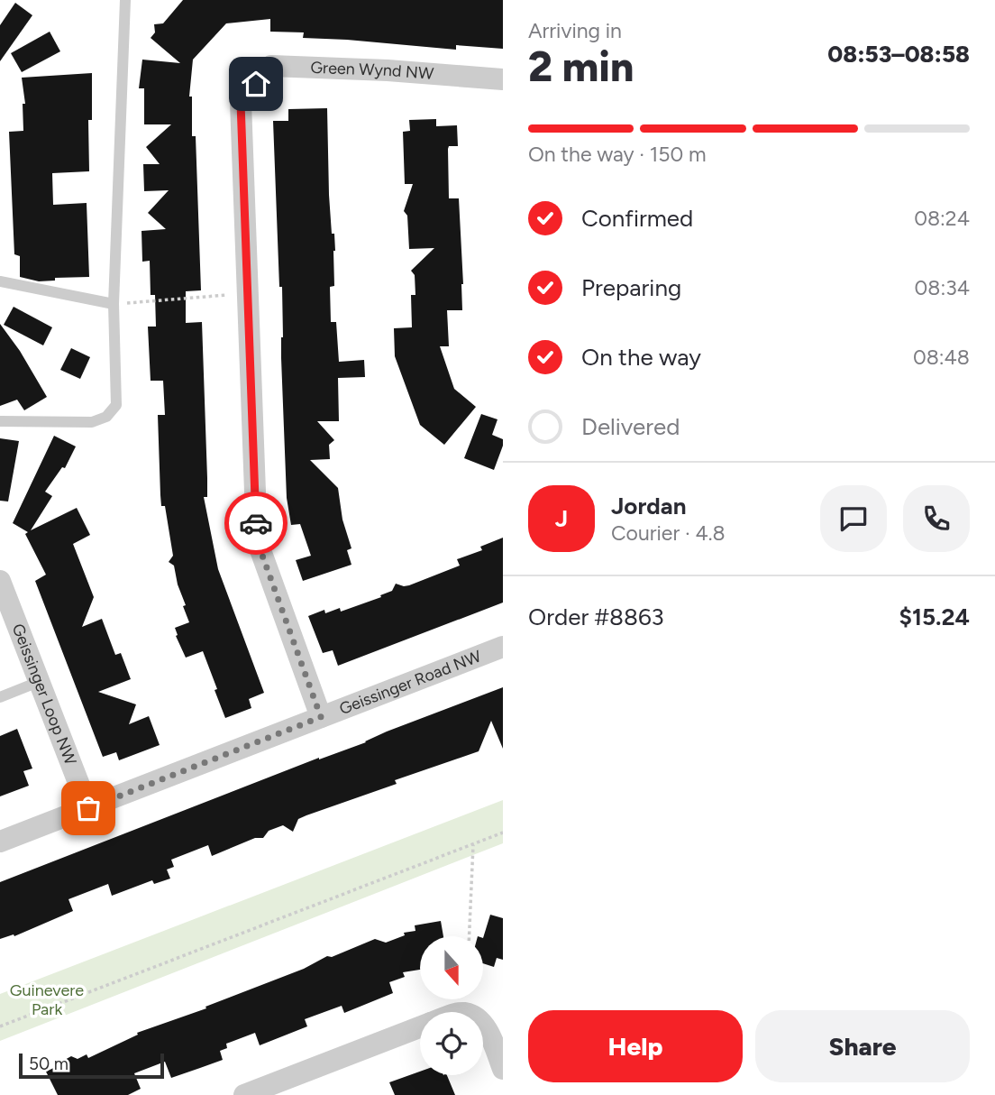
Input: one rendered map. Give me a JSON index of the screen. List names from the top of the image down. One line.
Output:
{"streets":{"street":["Green Wynd NW","Geissinger Road NW","Geissinger Loop NW"]},"crossings":[["Green Wynd NW","Geissinger Road NW"],["Geissinger Road NW","Geissinger Loop NW"]],"parks":["Guinevere Park"],"scale_bar":"50 m","north":"bottom","page":{"heading":["2 min","Arriving in","08:53–08:58"],"panel":["Jordan","Courier · 4.8","Order #8863","$15.24"],"bar":"On the way · 150 m","list":[["Confirmed","08:24"],["Preparing","08:34"],["On the way","08:48"],"Delivered"],"round":"J","buttons":["Help","Share"],"scale":"50 m"}}
